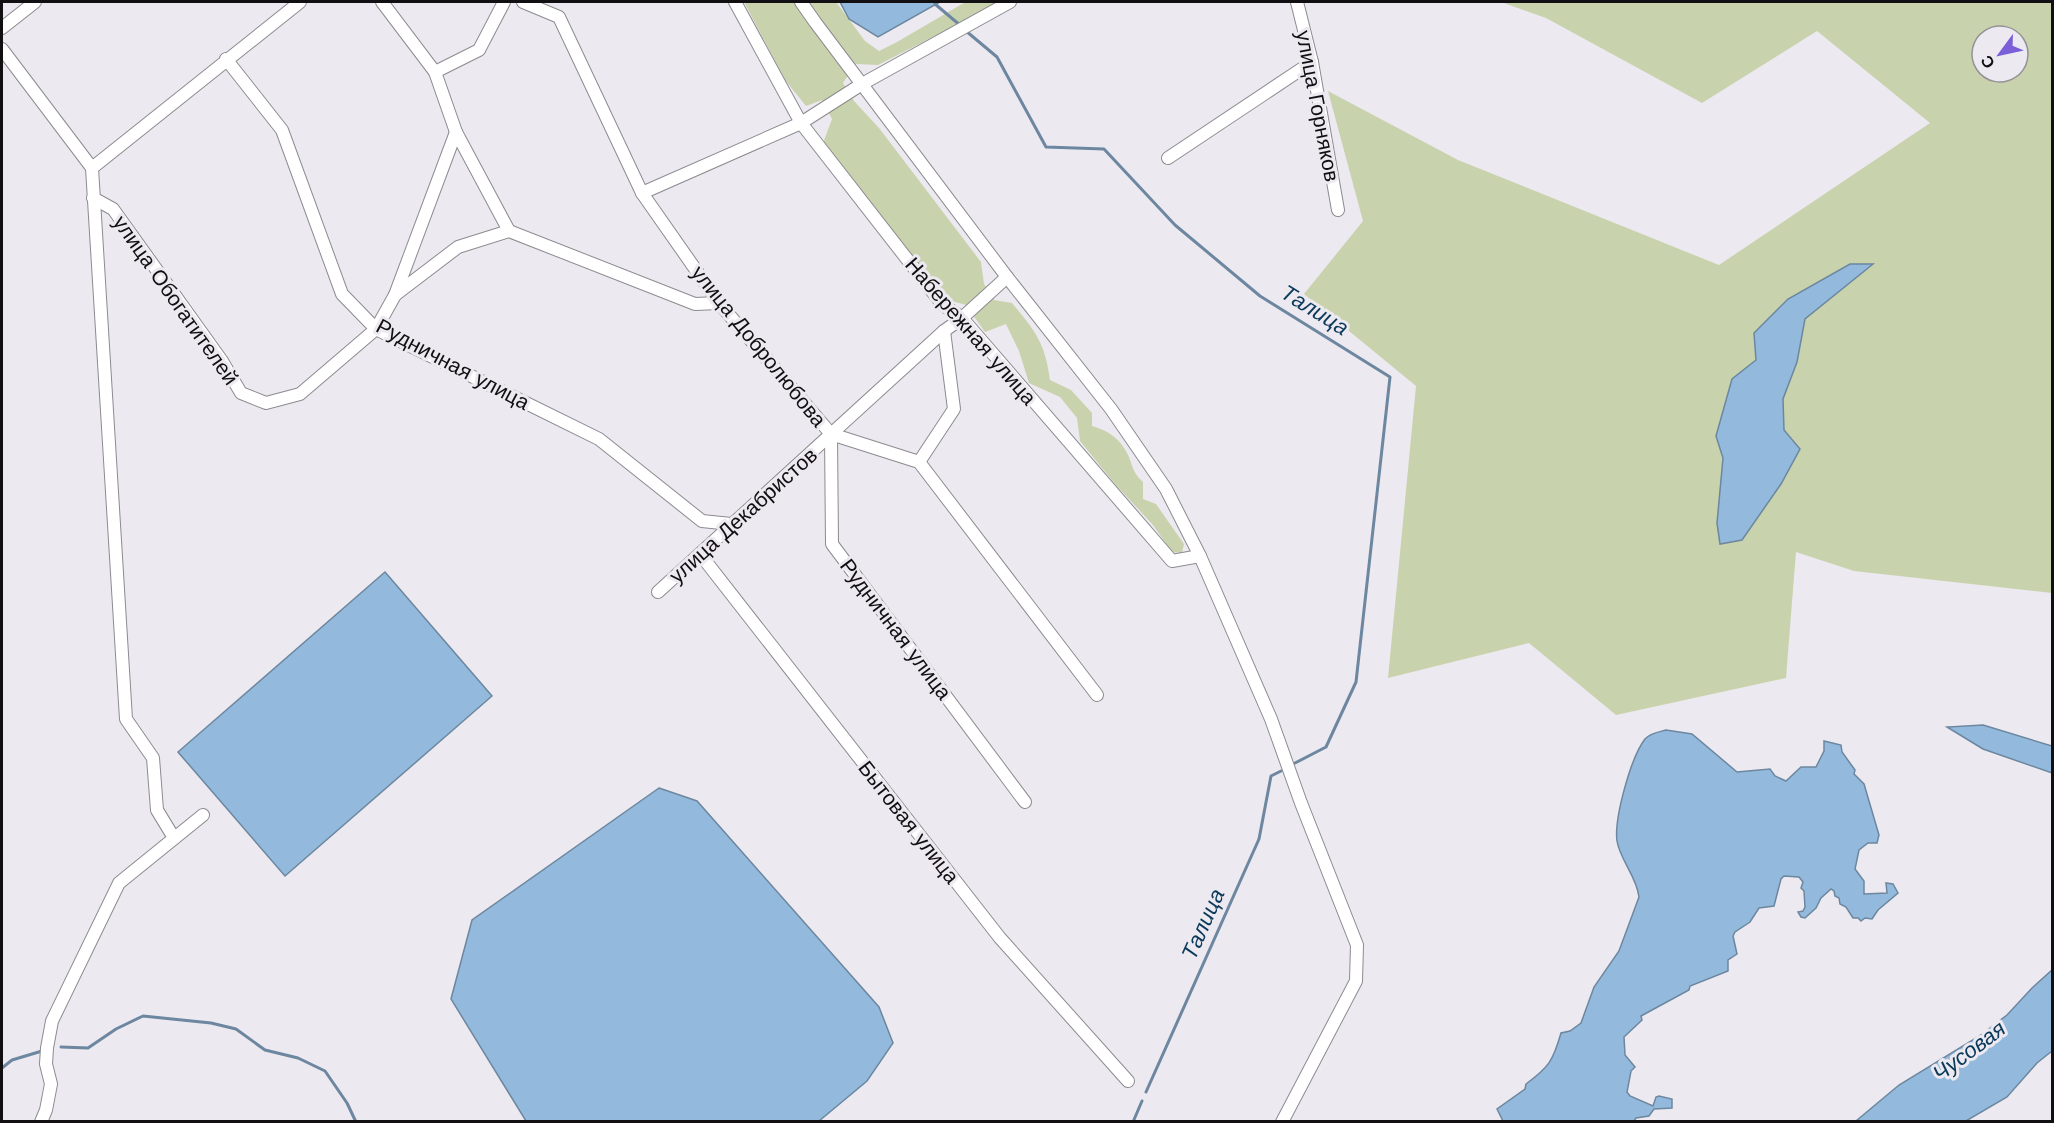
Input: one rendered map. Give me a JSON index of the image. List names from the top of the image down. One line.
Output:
{"streets":{"street":["улица Горняков","улица Обогатителей","Набережная улица","улица Добролюбова","Рудничная улица","улица Декабристов","Бытовая улица"]},"crossings":[["улица Обогатителей","Рудничная улица"],["Набережная улица","улица Декабристов"],["улица Добролюбова","Рудничная улица"],["улица Добролюбова","улица Декабристов"],["Рудничная улица","улица Декабристов"],["улица Декабристов","Бытовая улица"]],"water":["Талица","Чусовая"],"north":"bottom left"}
